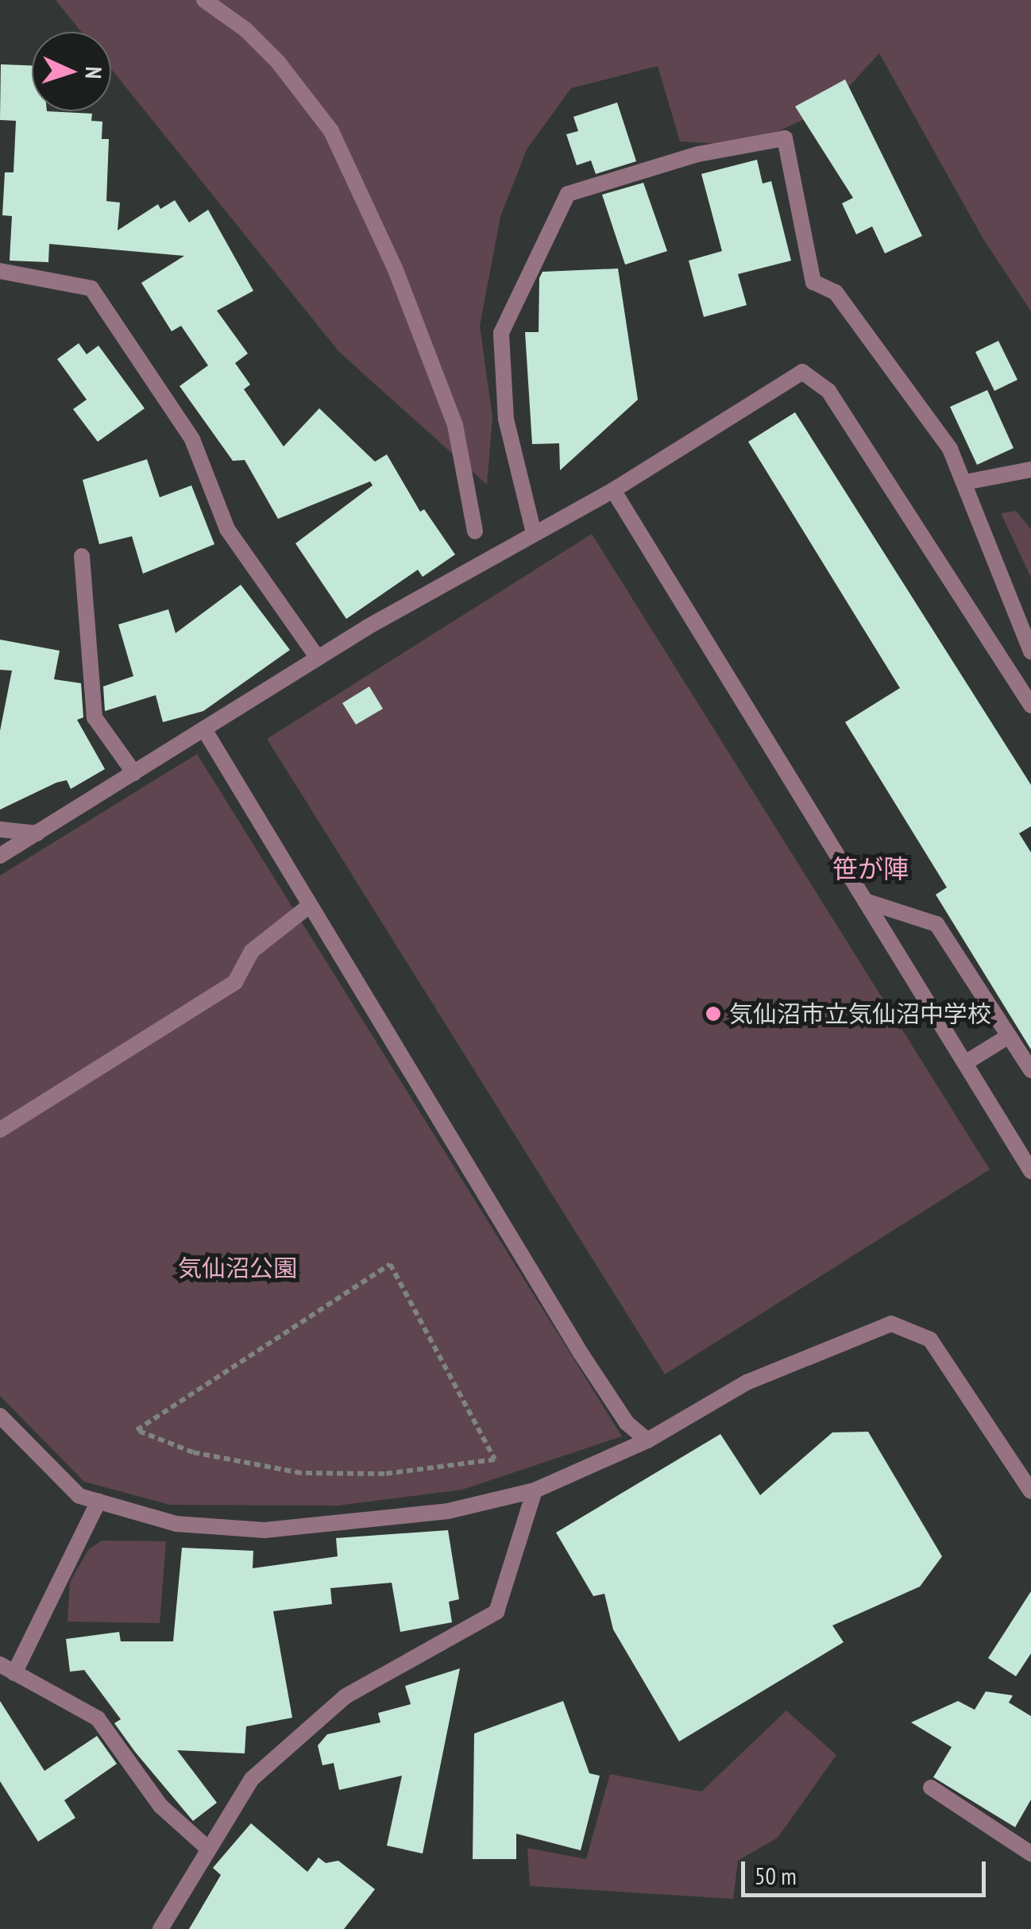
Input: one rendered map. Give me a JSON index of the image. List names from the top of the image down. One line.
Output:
{"districts":["笹が陣"],"parks":["気仙沼公園"],"places":["気仙沼市立気仙沼中学校"],"scale_bar":"50 m","north":"right"}
